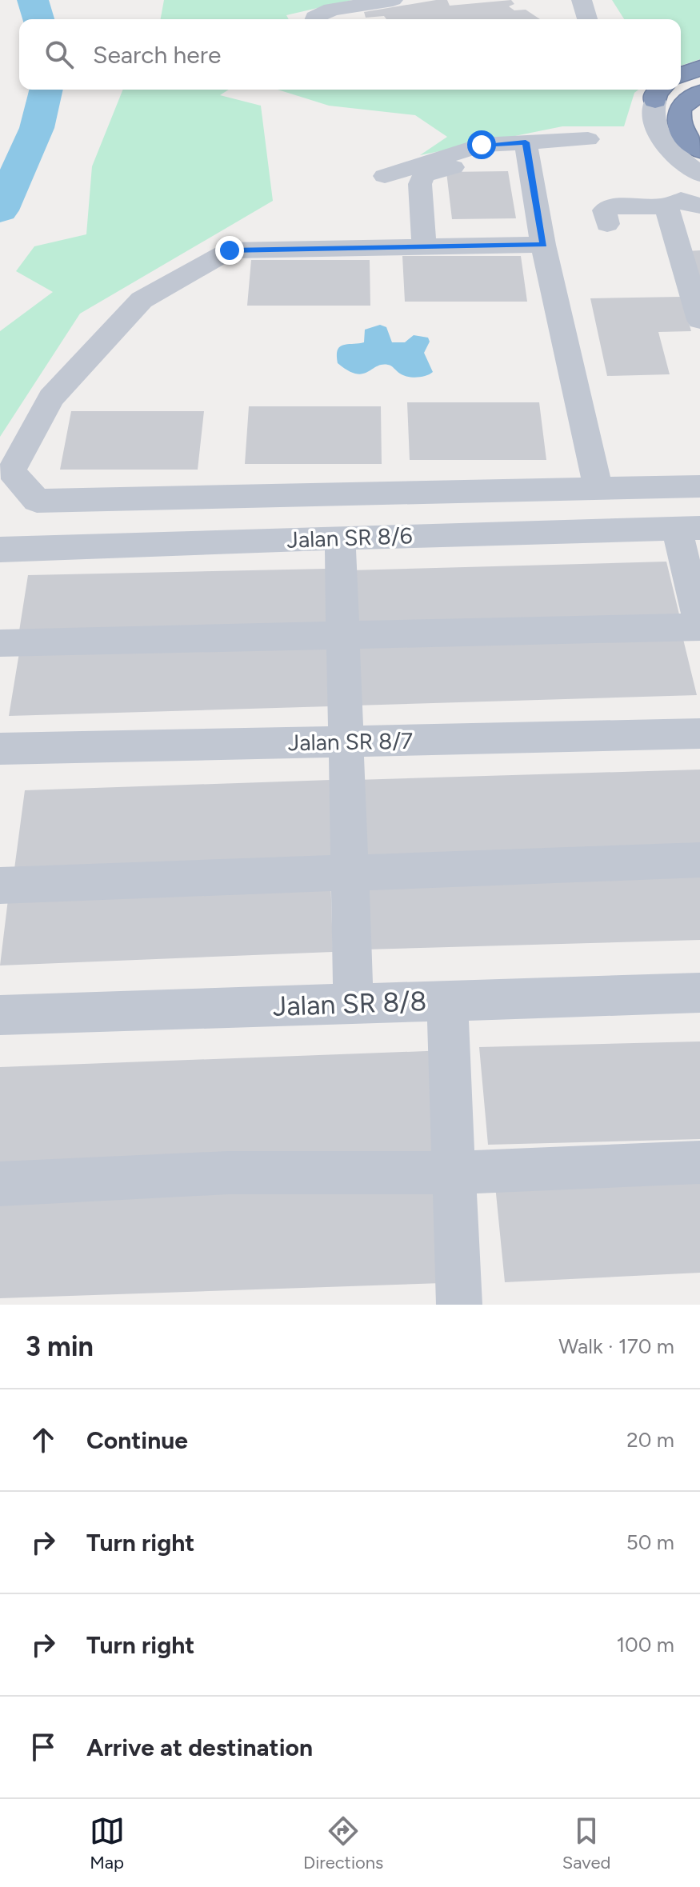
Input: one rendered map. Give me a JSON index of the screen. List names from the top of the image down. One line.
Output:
{"streets":{"street":["Jalan SR 8/6","Jalan SR 8/7","Jalan SR 8/8"]},"page":{"search":"Search here","heading":["3 min","Walk · 170 m"],"list":[["Continue","20 m"],["Turn right","50 m"],["Turn right","100 m"],"Arrive at destination"],"nav":["Map","Directions","Saved"]}}
